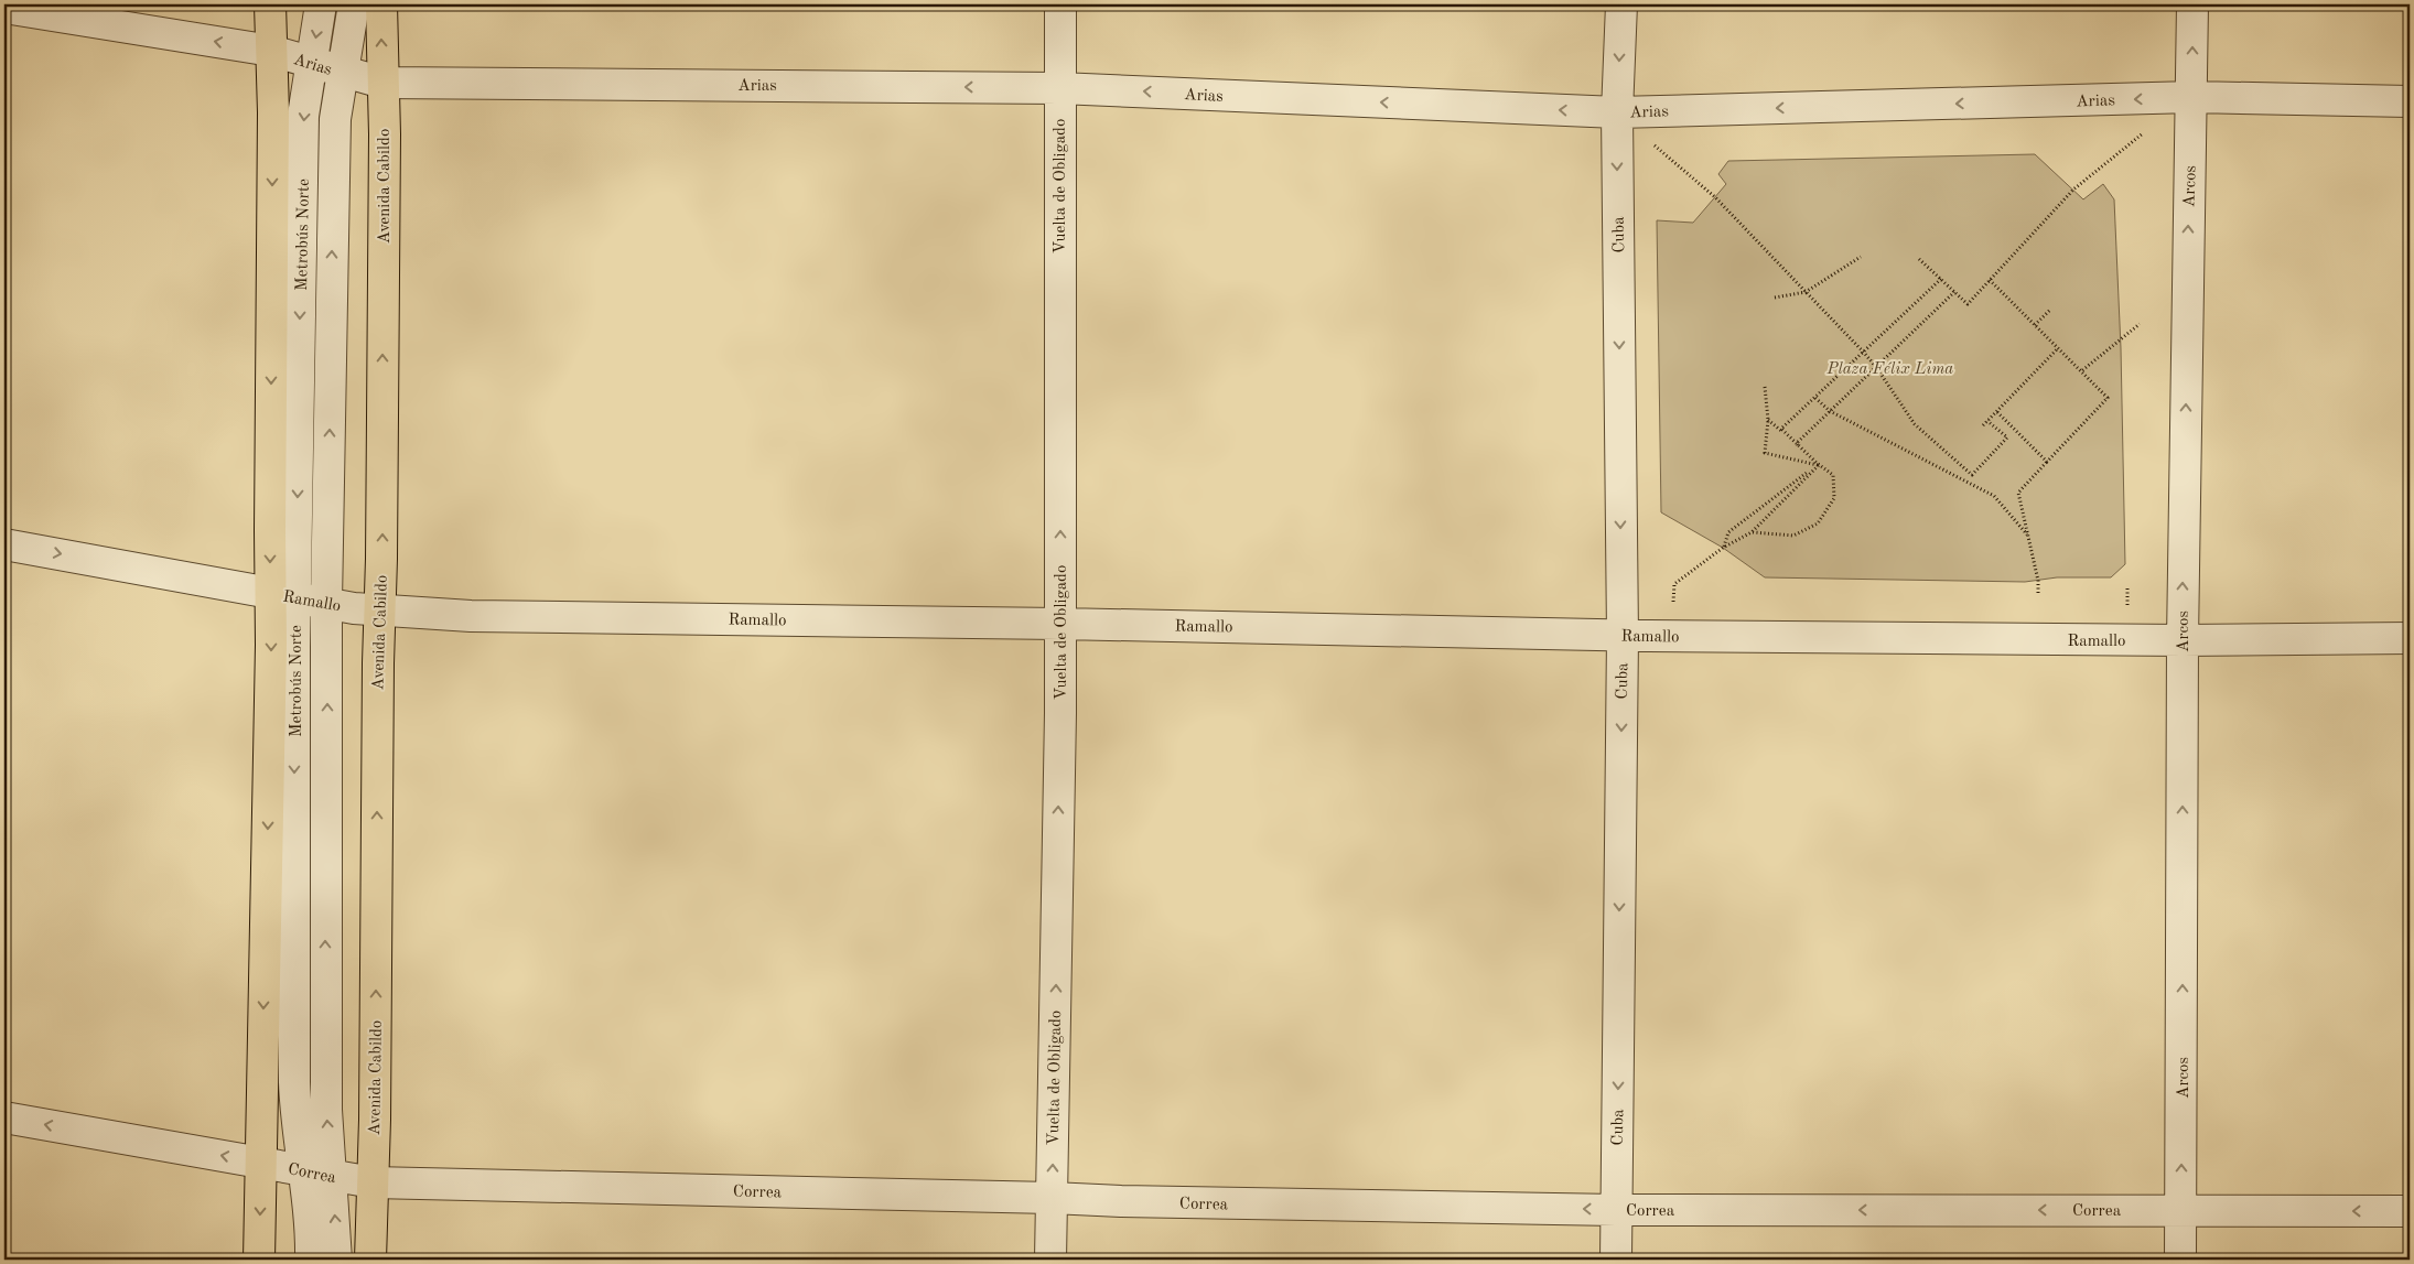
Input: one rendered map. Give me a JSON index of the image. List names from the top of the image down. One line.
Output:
{"streets":{"main road":["Avenida Cabildo"],"street":["Arias","Vuelta de Obligado","Arcos","Metrobús Norte","Cuba","Ramallo","Correa"]},"crossings":[["Arias","Avenida Cabildo"],["Arias","Vuelta de Obligado"],["Arias","Arcos"],["Arias","Metrobús Norte"],["Arias","Cuba"],["Avenida Cabildo","Ramallo"],["Avenida Cabildo","Correa"],["Vuelta de Obligado","Ramallo"],["Vuelta de Obligado","Correa"],["Arcos","Ramallo"],["Arcos","Correa"],["Metrobús Norte","Ramallo"],["Metrobús Norte","Correa"],["Cuba","Ramallo"],["Cuba","Correa"]],"one_way":["Arias","Vuelta de Obligado","Arcos","Cuba","Correa"],"parks":["Plaza Félix Lima"]}
